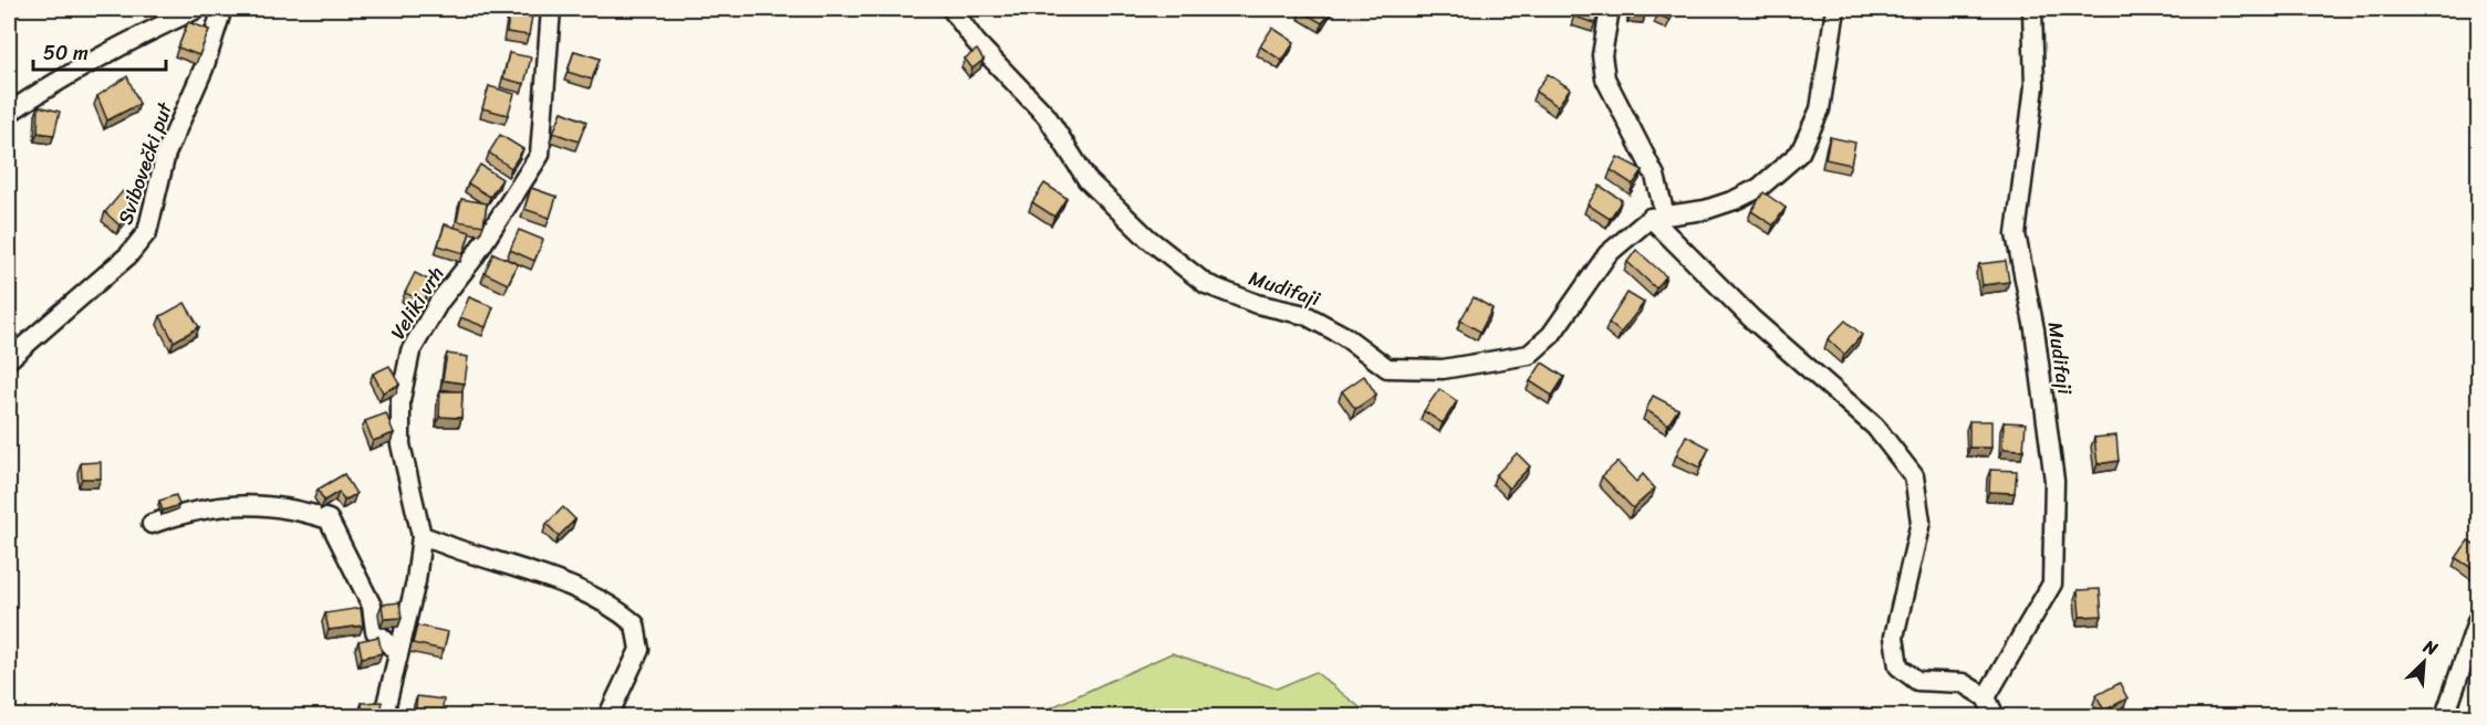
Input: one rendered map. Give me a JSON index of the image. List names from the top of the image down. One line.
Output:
{"streets":{"street":["Svibovečki put","Mudifaji","Veliki vrh"]},"scale_bar":"50 m","north":"top right"}
